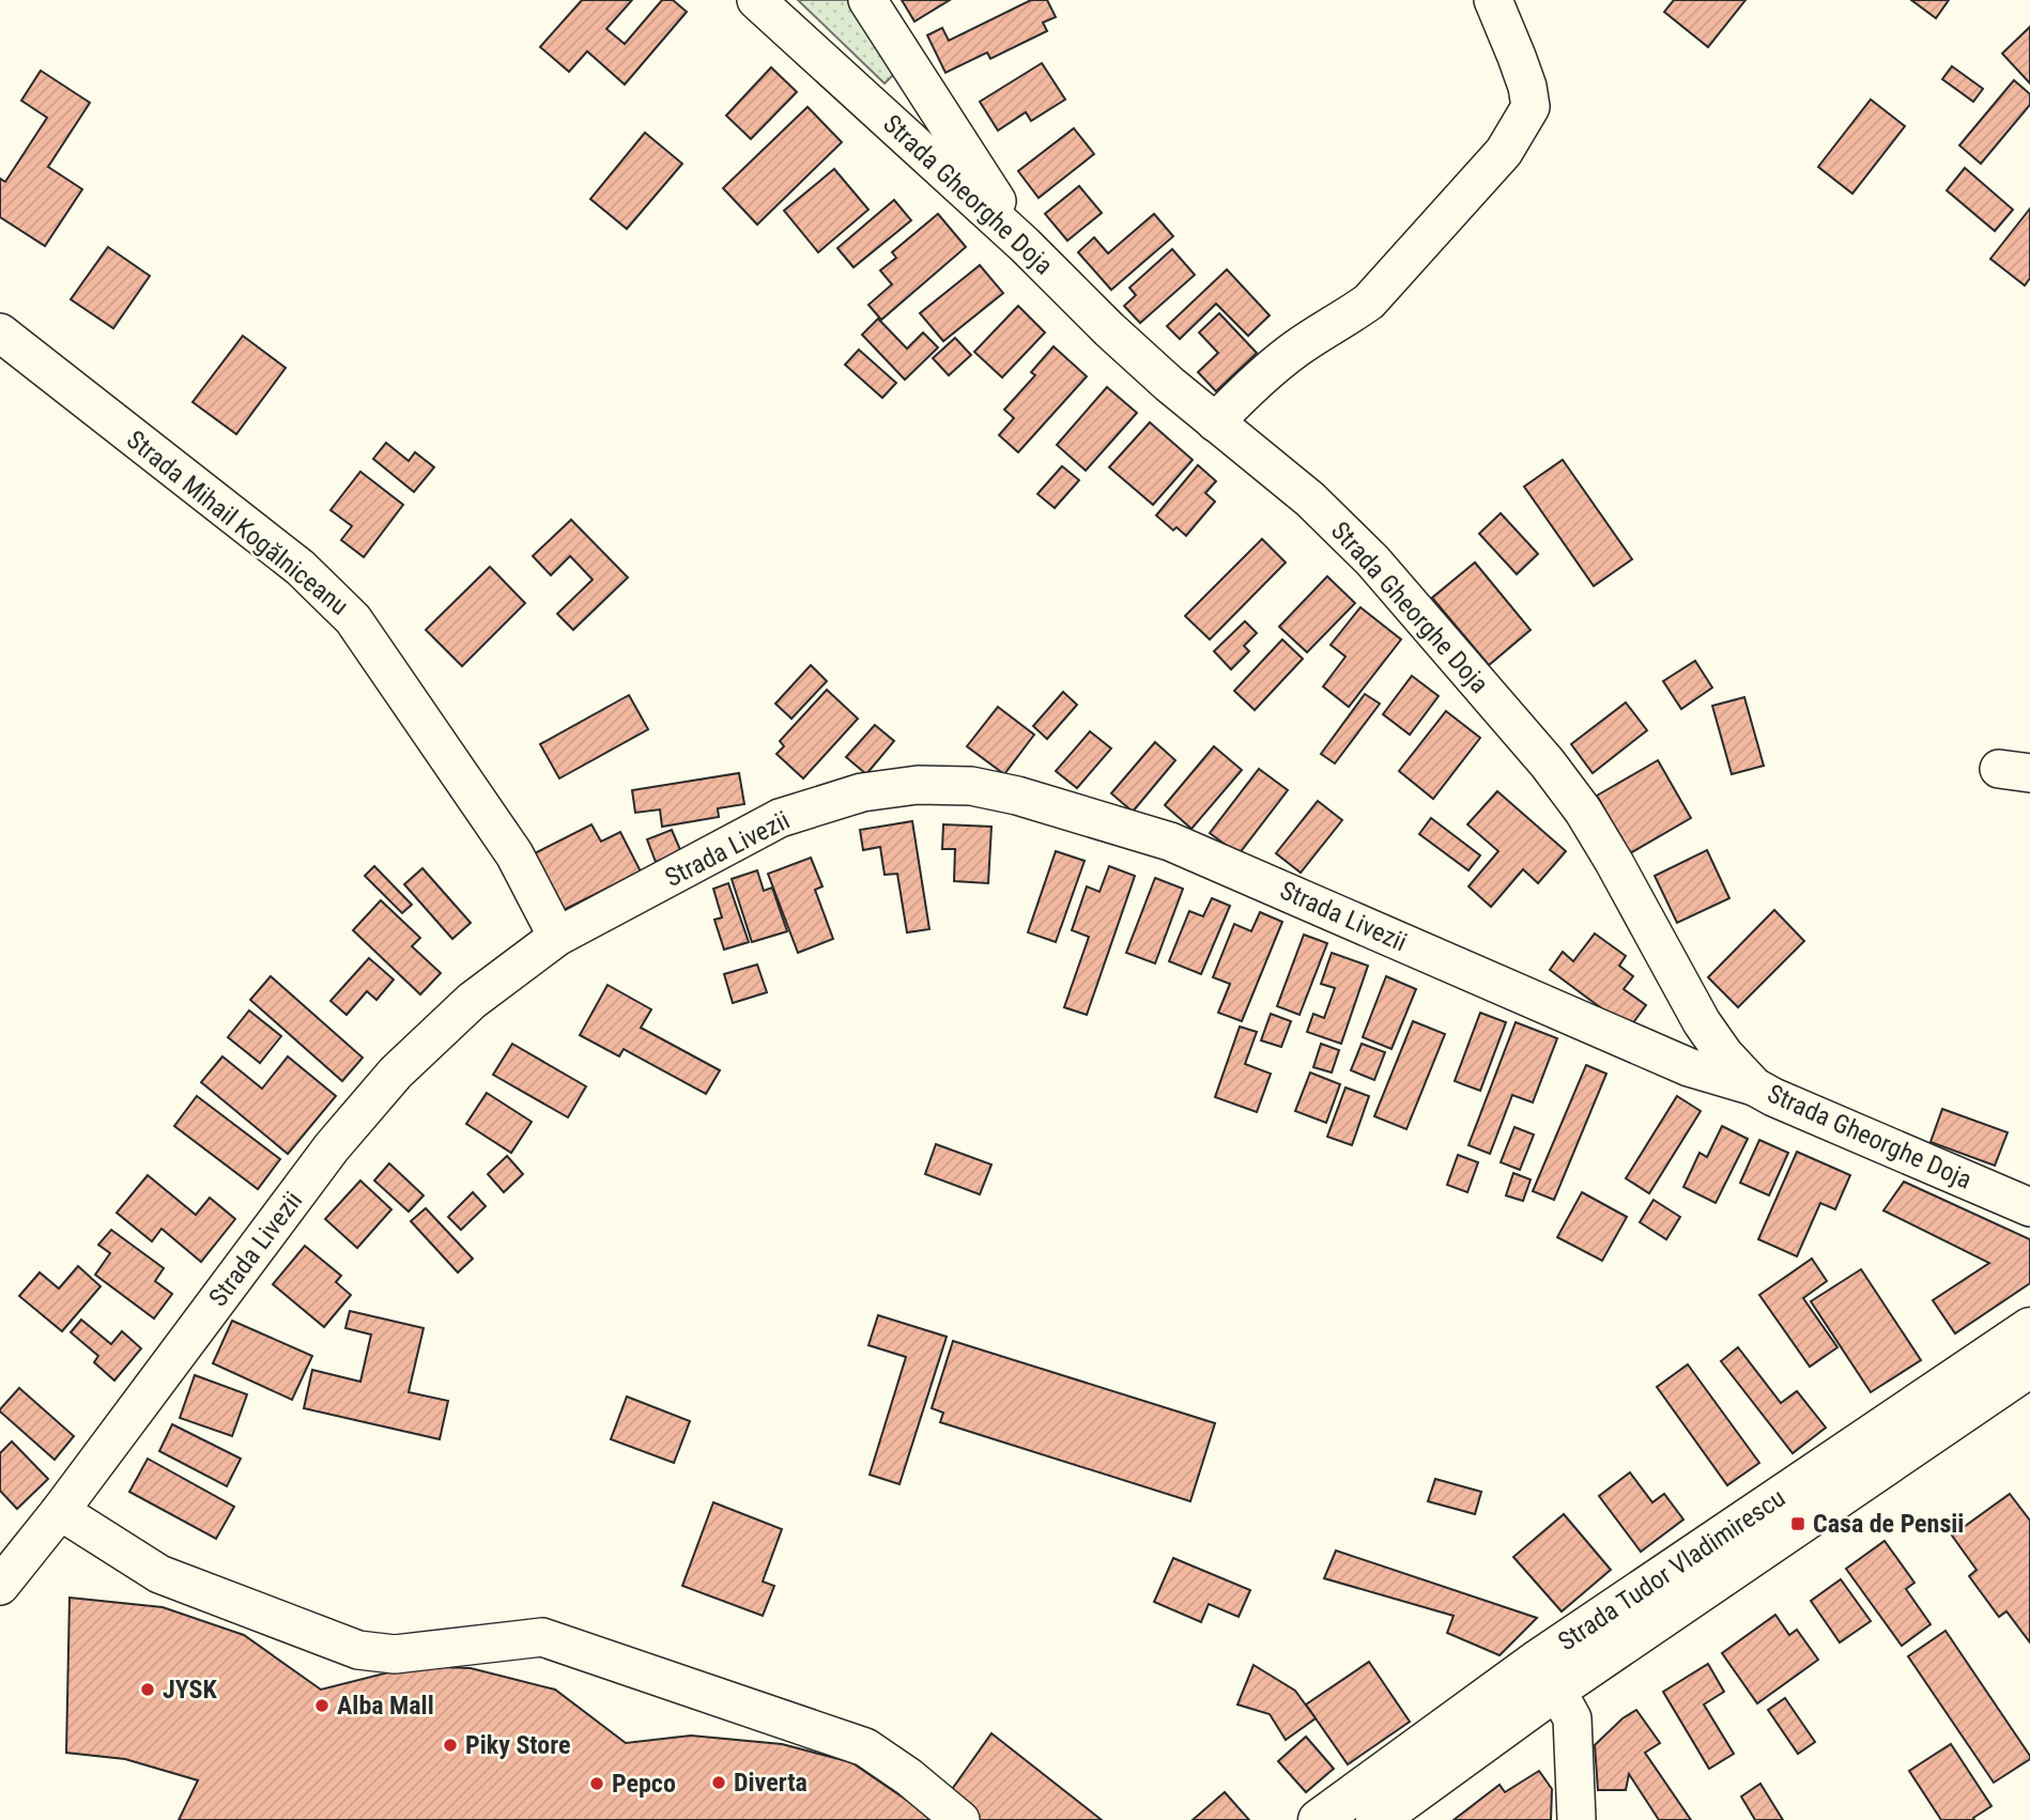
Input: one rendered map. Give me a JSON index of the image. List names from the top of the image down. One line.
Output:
{"streets":{"main road":["Strada Tudor Vladimirescu"],"street":["Strada Gheorghe Doja","Strada Mihail Kogălniceanu","Strada Livezii"]},"crossings":[["Strada Gheorghe Doja","Strada Livezii"],["Strada Mihail Kogălniceanu","Strada Livezii"]],"places":{"transit":["Casa de Pensii"],"other":["JYSK","Alba Mall","Piky Store","Diverta","Pepco"]}}
